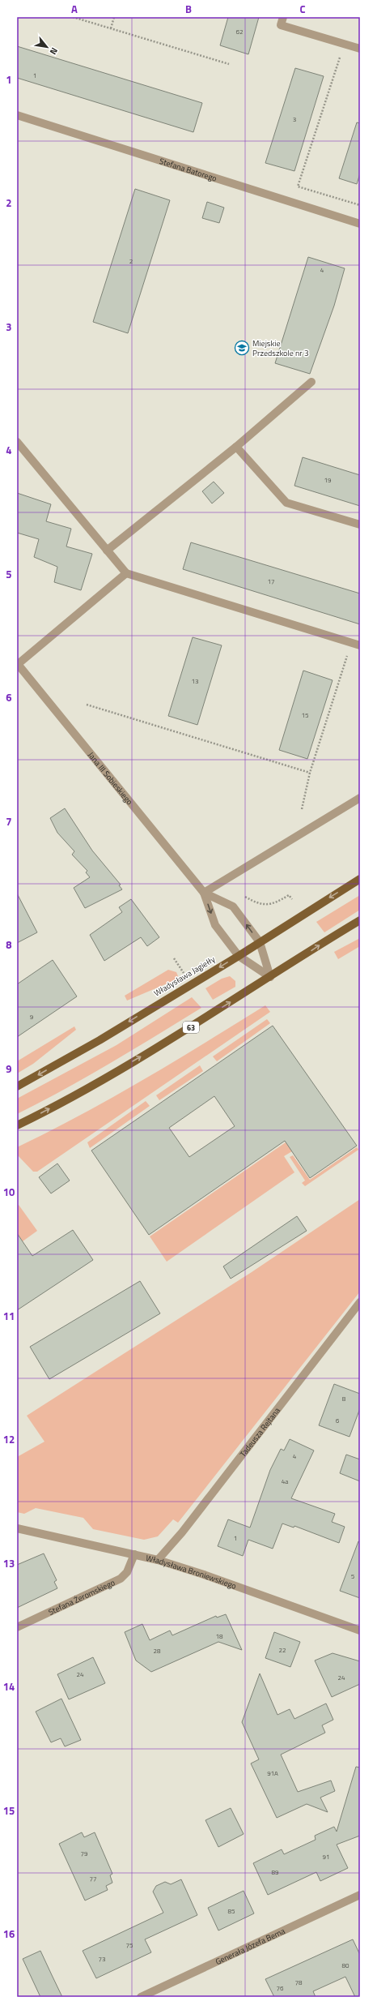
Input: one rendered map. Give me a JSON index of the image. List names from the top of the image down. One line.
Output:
{"streets":{"main road":["Władysława Jagiełły","63"],"street":["Stefana Batorego","Jana III Sobieskiego","Tadeusza Rejtana","Władysława Broniewskiego","Stefana Żeromskiego","Generała Józefa Bema"]},"crossings":[["Jana III Sobieskiego","Władysława Jagiełły"],["Jana III Sobieskiego","63"],["Tadeusza Rejtana","Władysława Broniewskiego"],["Władysława Broniewskiego","Stefana Żeromskiego"]],"places":{"school or university":["Miejskie Przedszkole nr 3"]},"house_numbers":["62","1","3","2","4","19","17","13","15","9","8","6","4","4a","1","5","18","22","28","24","24","91A","79","91","89","77","85","75","73","80","78","76"],"north":"bottom right","grid":{"columns":["A","B","C"],"rows":["1","2","3","4","5","6","7","8","9","10","11","12","13","14","15","16"]}}
